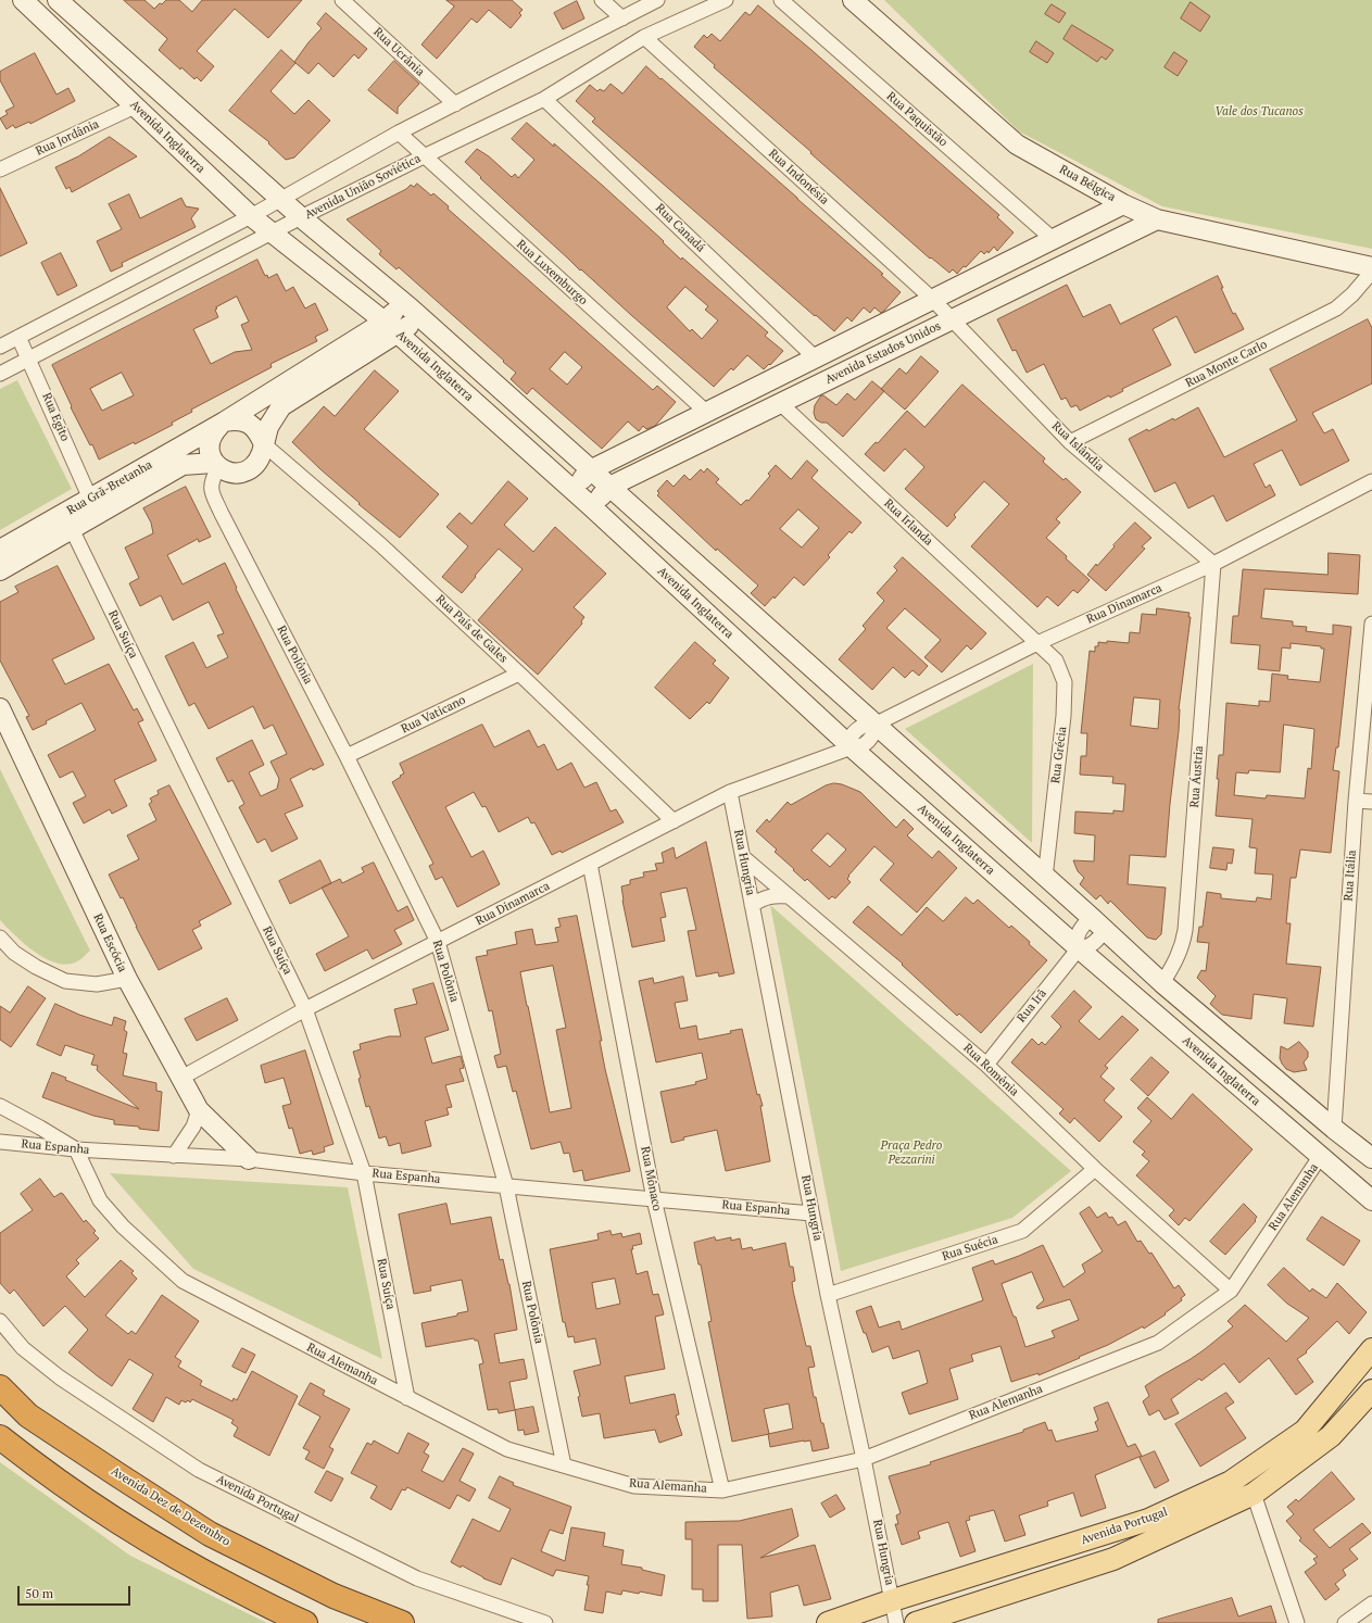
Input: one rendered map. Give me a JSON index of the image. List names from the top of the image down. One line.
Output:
{"streets":{"highway":["Avenida Dez de Dezembro"],"main road":["Avenida Inglaterra","Rua Bélgica","Avenida Estados Unidos","Rua Grã-Bretanha","Rua Escócia","Avenida Portugal"],"street":["Rua Ucrânia","Rua Paquistão","Rua Jordânia","Rua Indonésia","Avenida União Soviética","Rua Canadá","Rua Luxemburgo","Rua Monte Carlo","Rua Egito","Rua Islândia","Rua Irlanda","Rua Dinamarca","Rua País de Gales","Rua Suíça","Rua Polônia","Rua Vaticano","Rua Grécia","Rua Áustria","Rua Hungria","Rua Itália","Rua Irã","Rua Romênia","Rua Espanha","Rua Mônaco","Rua Alemanha","Rua Suécia"]},"crossings":[["Avenida Inglaterra","Rua Jordânia"],["Avenida Inglaterra","Avenida União Soviética"],["Avenida Inglaterra","Rua Grã-Bretanha"],["Avenida Inglaterra","Rua Dinamarca"],["Avenida Inglaterra","Rua Irã"],["Avenida Inglaterra","Rua Alemanha"],["Rua Indonésia","Avenida União Soviética"],["Rua Indonésia","Avenida Estados Unidos"],["Rua Indonésia","Rua Islândia"],["Rua Bélgica","Avenida Estados Unidos"],["Avenida União Soviética","Rua Canadá"],["Avenida União Soviética","Rua Luxemburgo"],["Avenida União Soviética","Rua Egito"],["Avenida Estados Unidos","Rua Islândia"],["Avenida Estados Unidos","Rua Irlanda"],["Rua Monte Carlo","Rua Islândia"],["Rua Egito","Rua Grã-Bretanha"],["Rua Islândia","Rua Dinamarca"],["Rua Islândia","Rua Áustria"],["Rua Grã-Bretanha","Rua País de Gales"],["Rua Grã-Bretanha","Rua Suíça"],["Rua Grã-Bretanha","Rua Polônia"],["Rua Irlanda","Rua Dinamarca"],["Rua Irlanda","Rua Grécia"],["Rua Dinamarca","Rua País de Gales"],["Rua Dinamarca","Rua Suíça"],["Rua Dinamarca","Rua Polônia"],["Rua Dinamarca","Rua Grécia"],["Rua Dinamarca","Rua Áustria"],["Rua Dinamarca","Rua Hungria"],["Rua Dinamarca","Rua Escócia"],["Rua Dinamarca","Rua Mônaco"],["Rua País de Gales","Rua Polônia"],["Rua País de Gales","Rua Vaticano"],["Rua Suíça","Rua Espanha"],["Rua Suíça","Rua Alemanha"],["Rua Polônia","Rua Vaticano"],["Rua Polônia","Rua Espanha"],["Rua Polônia","Rua Alemanha"],["Rua Hungria","Rua Romênia"],["Rua Hungria","Rua Espanha"],["Rua Hungria","Rua Alemanha"],["Rua Hungria","Rua Suécia"],["Rua Hungria","Avenida Portugal"],["Rua Escócia","Rua Espanha"],["Rua Irã","Rua Romênia"],["Rua Romênia","Rua Alemanha"],["Rua Romênia","Rua Suécia"],["Rua Espanha","Rua Mônaco"],["Rua Espanha","Rua Alemanha"],["Rua Mônaco","Rua Alemanha"]],"parks":["Vale dos Tucanos","Praça Pedro Pezzarini"],"scale_bar":"50 m"}
